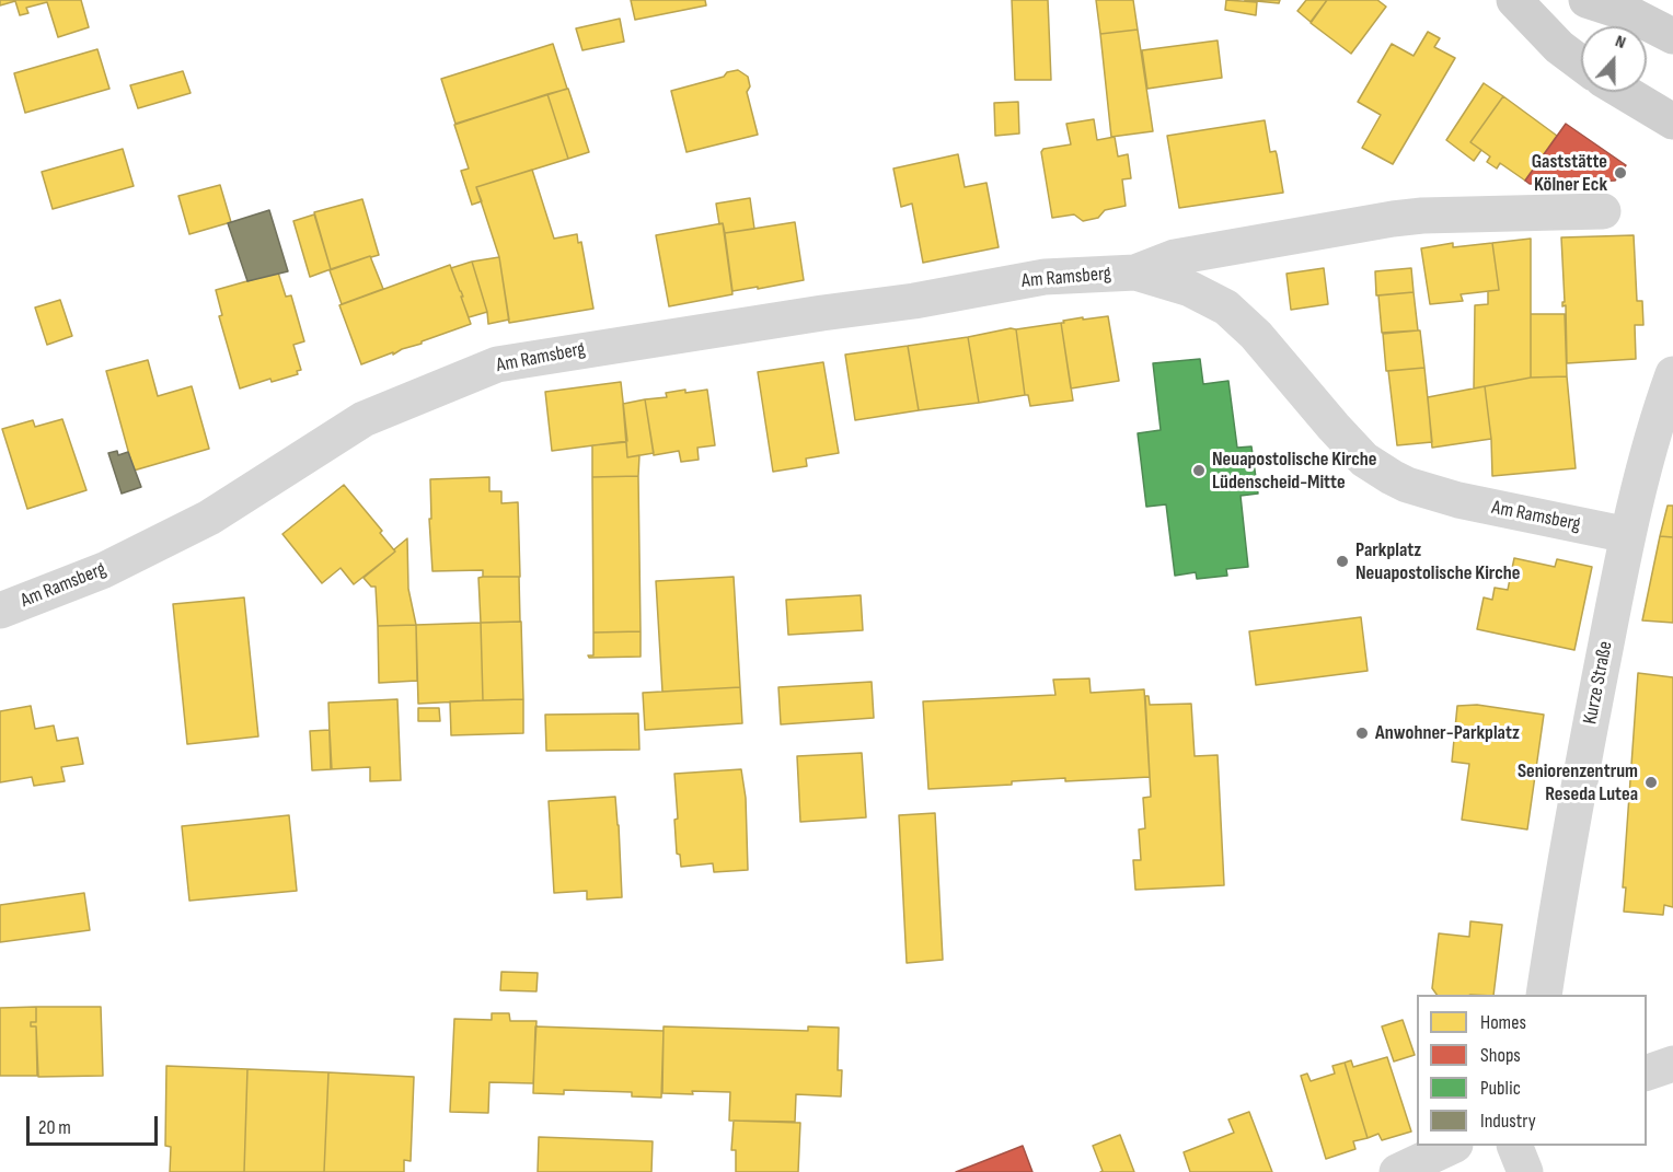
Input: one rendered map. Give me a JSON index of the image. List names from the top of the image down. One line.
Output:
{"streets":{"street":["Am Ramsberg","Kurze Straße"]},"crossings":[["Am Ramsberg","Kurze Straße"]],"places":["Gaststätte Kölner Eck","Neuapostolische Kirche Lüdenscheid-Mitte","Parkplatz Neuapostolische Kirche","Anwohner-Parkplatz","Seniorenzentrum Reseda Lutea"],"legend":["Homes","Shops","Public","Industry"],"scale_bar":"20 m","north":"top"}
